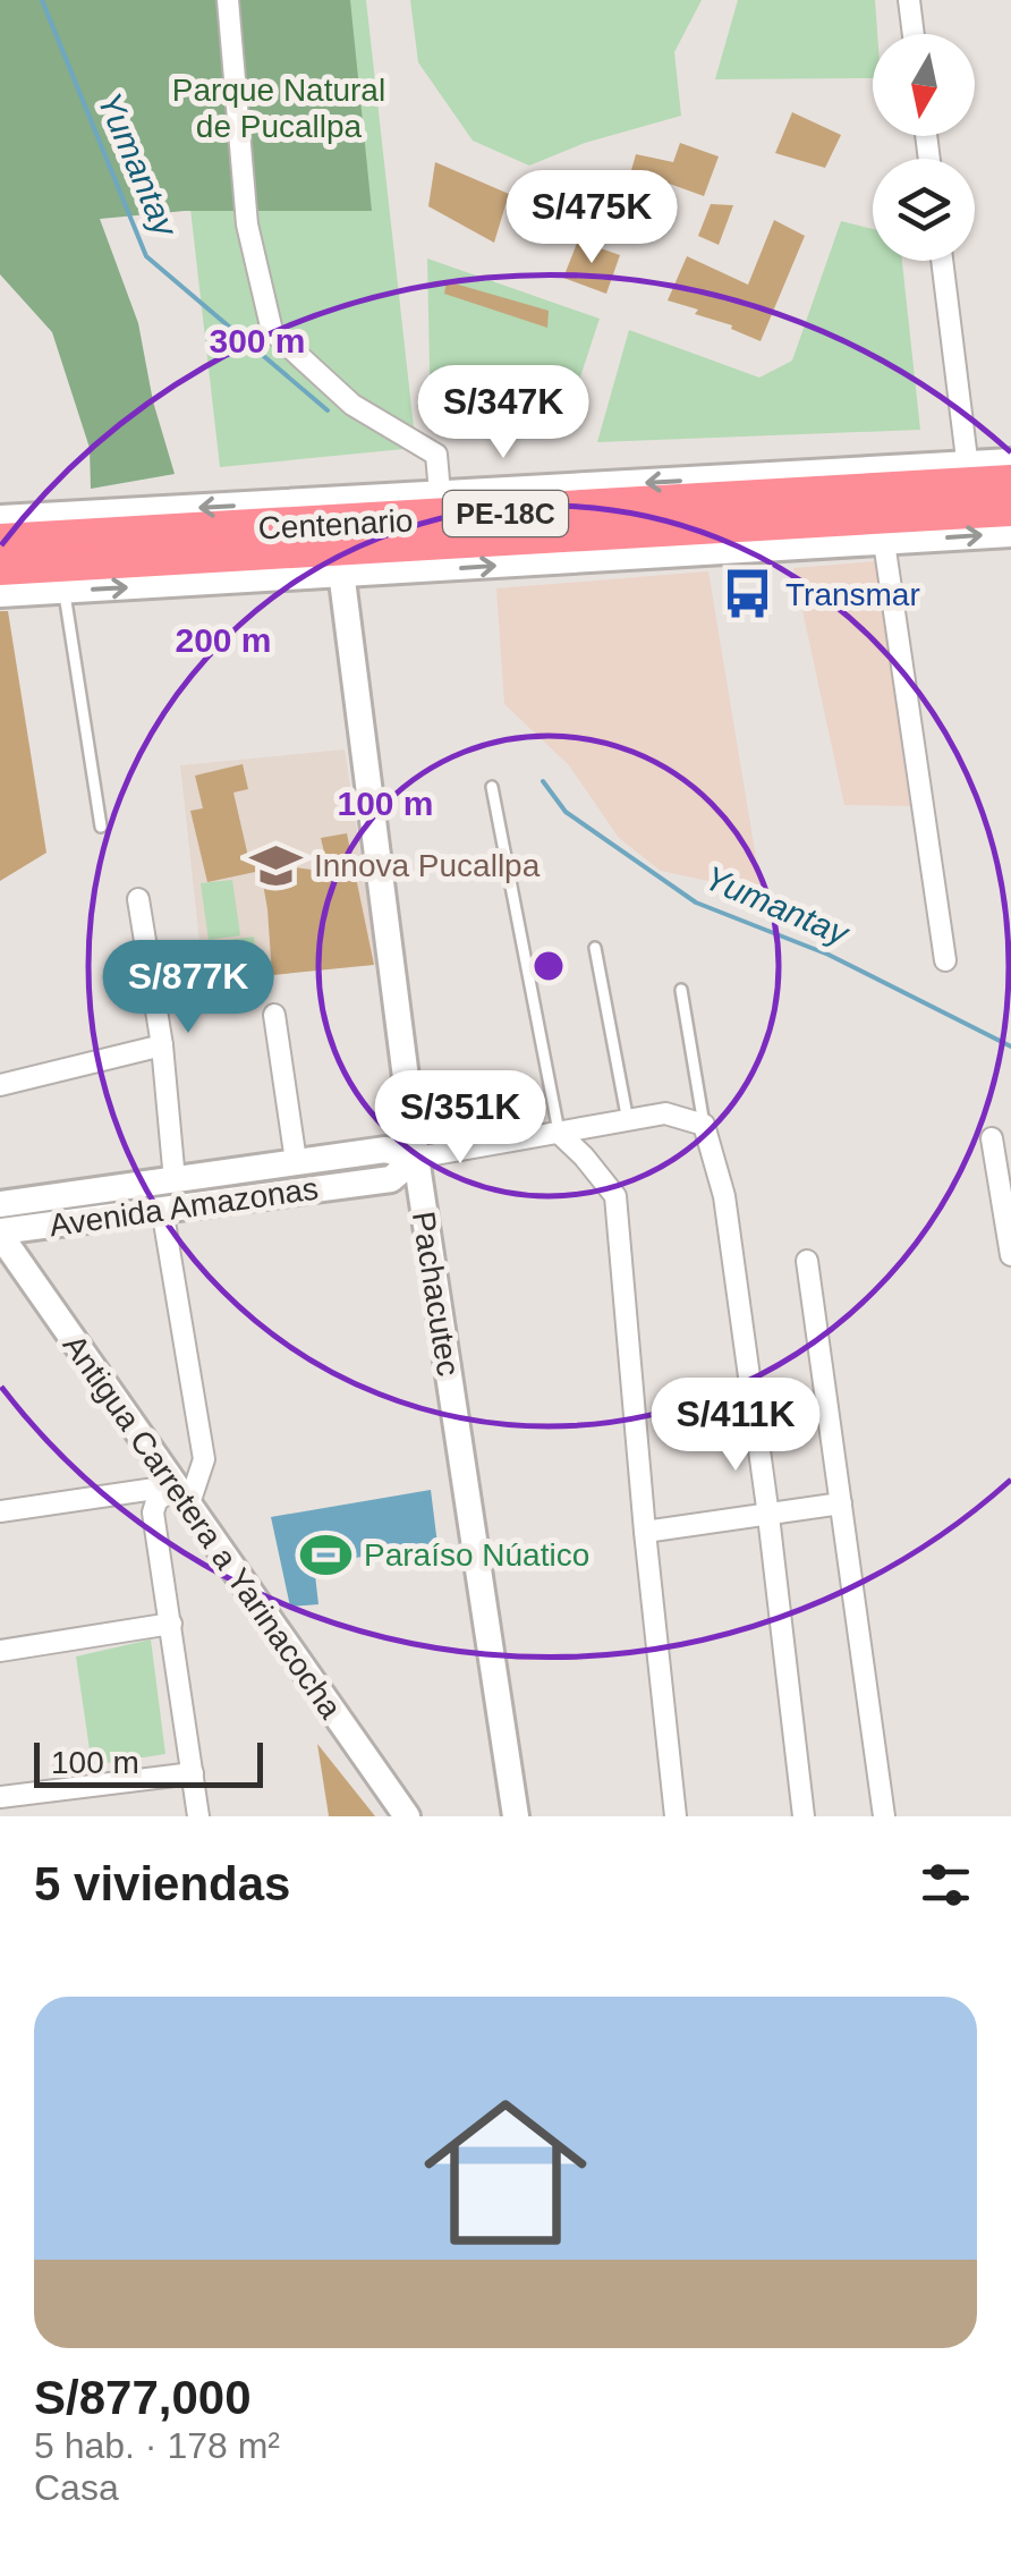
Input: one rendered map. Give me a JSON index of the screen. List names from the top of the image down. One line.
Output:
{"streets":{"highway":["PE-18C","Centenario"],"street":["Avenida Amazonas","Pachacutec","Antigua Carretera a Yarinacocha"]},"crossings":[["Centenario","Pachacutec"],["Avenida Amazonas","Pachacutec"],["Avenida Amazonas","Antigua Carretera a Yarinacocha"]],"water":["Yumantay"],"parks":["Parque Natural de Pucallpa"],"places":{"bus stop":["Transmar"],"school or university":["Innova Pucallpa"],"sports":["Paraíso Núatico"]},"scale_bar":"100 m","north":"bottom","page":{"price":["S/475K","S/347K","S/877K","S/351K","S/411K"],"scale":"100 m","heading":"5 viviendas","list":[{"name":"S/877,000","note":"5 hab. · 178 m² · Casa"}]},"rings":["300 m","200 m","100 m"]}
